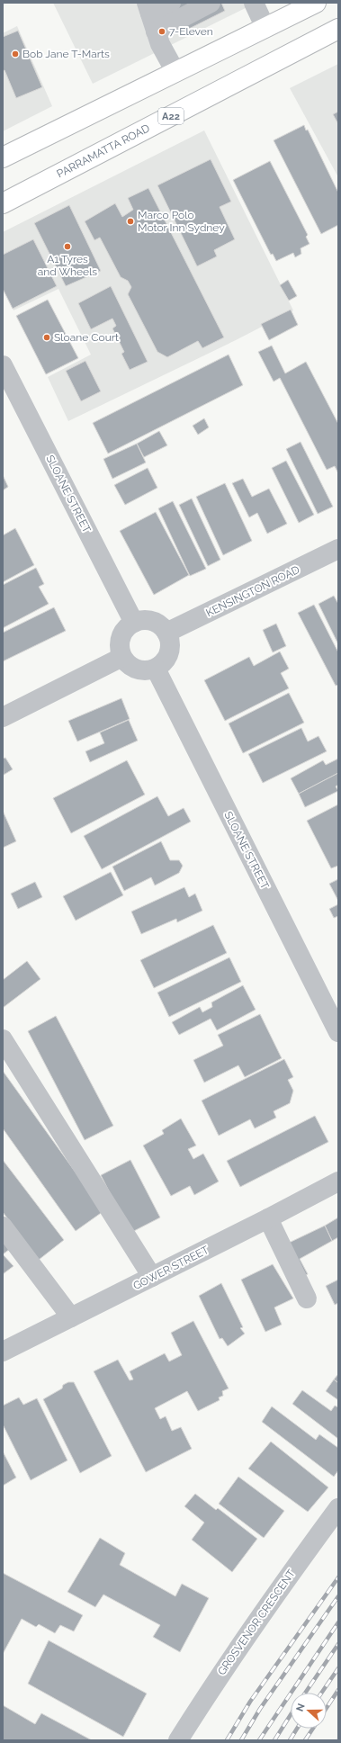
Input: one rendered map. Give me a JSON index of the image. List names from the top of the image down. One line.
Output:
{"streets":{"highway":["A22","PARRAMATTA ROAD"],"street":["SLOANE STREET","KENSINGTON ROAD","GOWER STREET","GROSVENOR CRESCENT"]},"crossings":[["SLOANE STREET","KENSINGTON ROAD"]],"places":["7-Eleven","Bob Jane T-Marts","Marco Polo Motor Inn Sydney","A1 Tyres and Wheels","Sloane Court"],"north":"left"}
